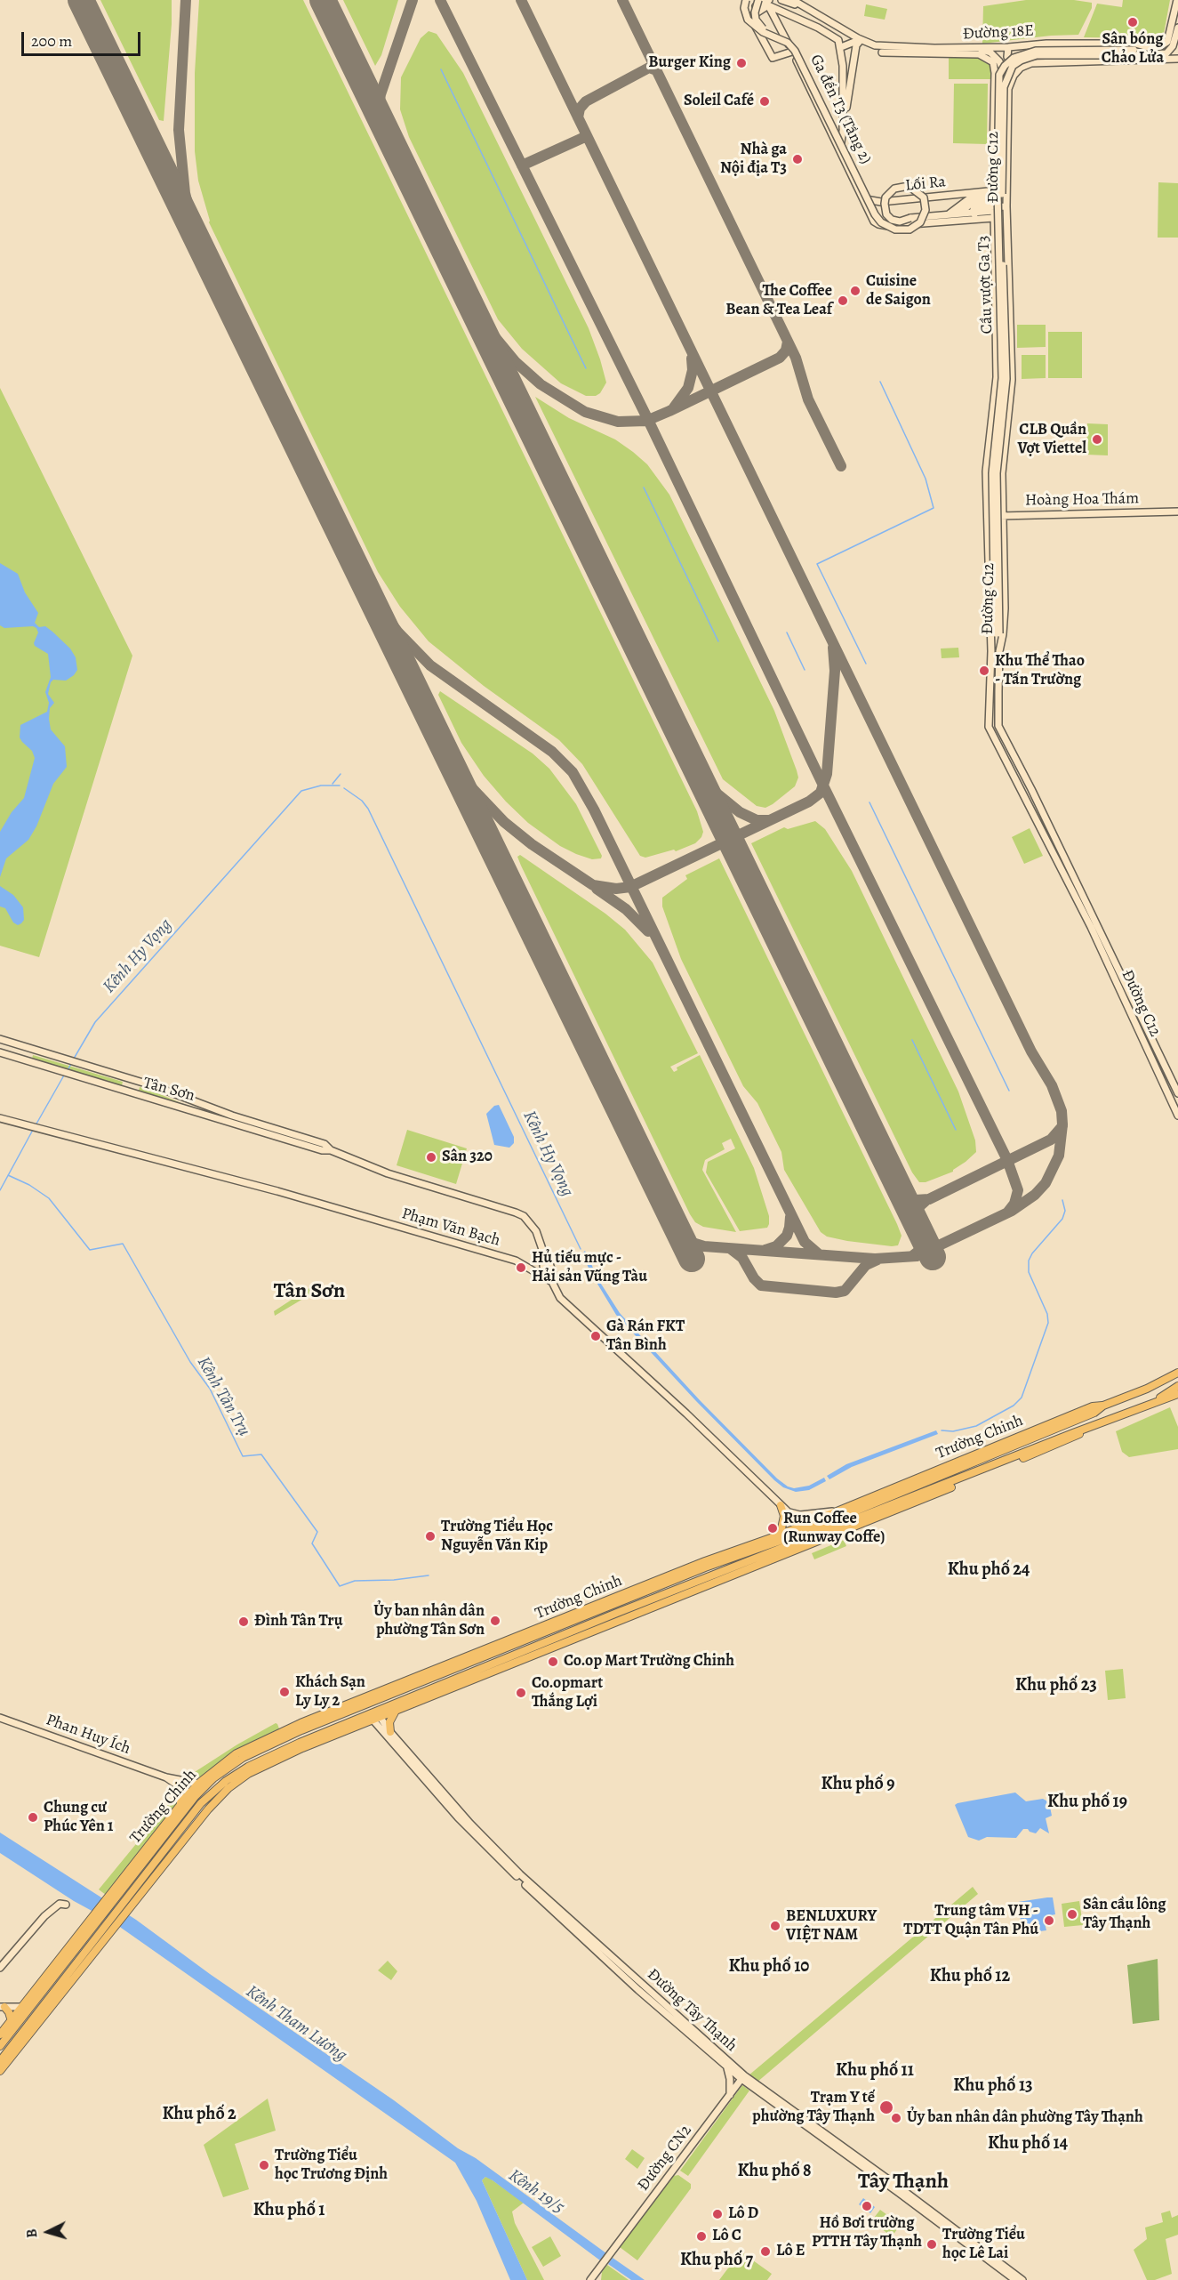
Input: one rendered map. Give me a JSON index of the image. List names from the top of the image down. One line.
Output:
{"streets":{"main road":["Trường Chinh"],"street":["Đường 18E","Ga đến T3 (Tầng 2)","Đường C12","Lối Ra","Cầu vượt Ga T3","Hoàng Hoa Thám","Tân Sơn","Phạm Văn Bạch","Phan Huy Ích","Đường Tây Thạnh","Đường CN2"]},"crossings":[["Đường 18E","Đường C12"],["Đường 18E","Cầu vượt Ga T3"],["Ga đến T3 (Tầng 2)","Lối Ra"],["Đường C12","Lối Ra"],["Đường C12","Cầu vượt Ga T3"],["Đường C12","Hoàng Hoa Thám"],["Tân Sơn","Phạm Văn Bạch"],["Phạm Văn Bạch","Trường Chinh"],["Trường Chinh","Đường Tây Thạnh"],["Đường Tây Thạnh","Đường CN2"]],"districts":["Tân Sơn","Khu phố 24","Khu phố 23","Khu phố 9","Khu phố 19","Khu phố 10","Khu phố 12","Khu phố 11","Khu phố 13","Khu phố 2","Khu phố 14","Khu phố 8","Tây Thạnh","Khu phố 1","Khu phố 7"],"water":["Kênh Hy Vọng","Kênh Tân Trụ","Kênh Tham Lương","Kênh 19/5"],"places":["Sân bóng Chảo Lửa","Burger King","Soleil Café","Nhà ga Nội địa T3","Cuisine de Saigon","The Coffee Bean & Tea Leaf","CLB Quần Vợt Viettel","Khu Thể Thao - Tấn Trường","Sân 320","Hủ tiếu mực - Hải sản Vũng Tàu","Gà Rán FKT Tân Bình","Run Coffee (Runway Coffe)","Trường Tiểu Học Nguyễn Văn Kip","Ủy ban nhân dân phường Tân Sơn","Đình Tân Trụ","Co.op Mart Trường Chinh","Khách Sạn Ly Ly 2","Co.opmart Thắng Lợi","Chung cư Phúc Yên 1","Sân cầu lông Tây Thạnh","Trung tâm VH - TDTT Quận Tân Phú","BENLUXURY VIỆT NAM","Trạm Y tế phường Tây Thạnh","Ủy ban nhân dân phường Tây Thạnh","Trường Tiểu học Trương Định","Hồ Bơi trường PTTH Tây Thạnh","Lô D","Lô C","Trường Tiểu học Lê Lai","Lô E"],"scale_bar":"200 m","north":"left"}
